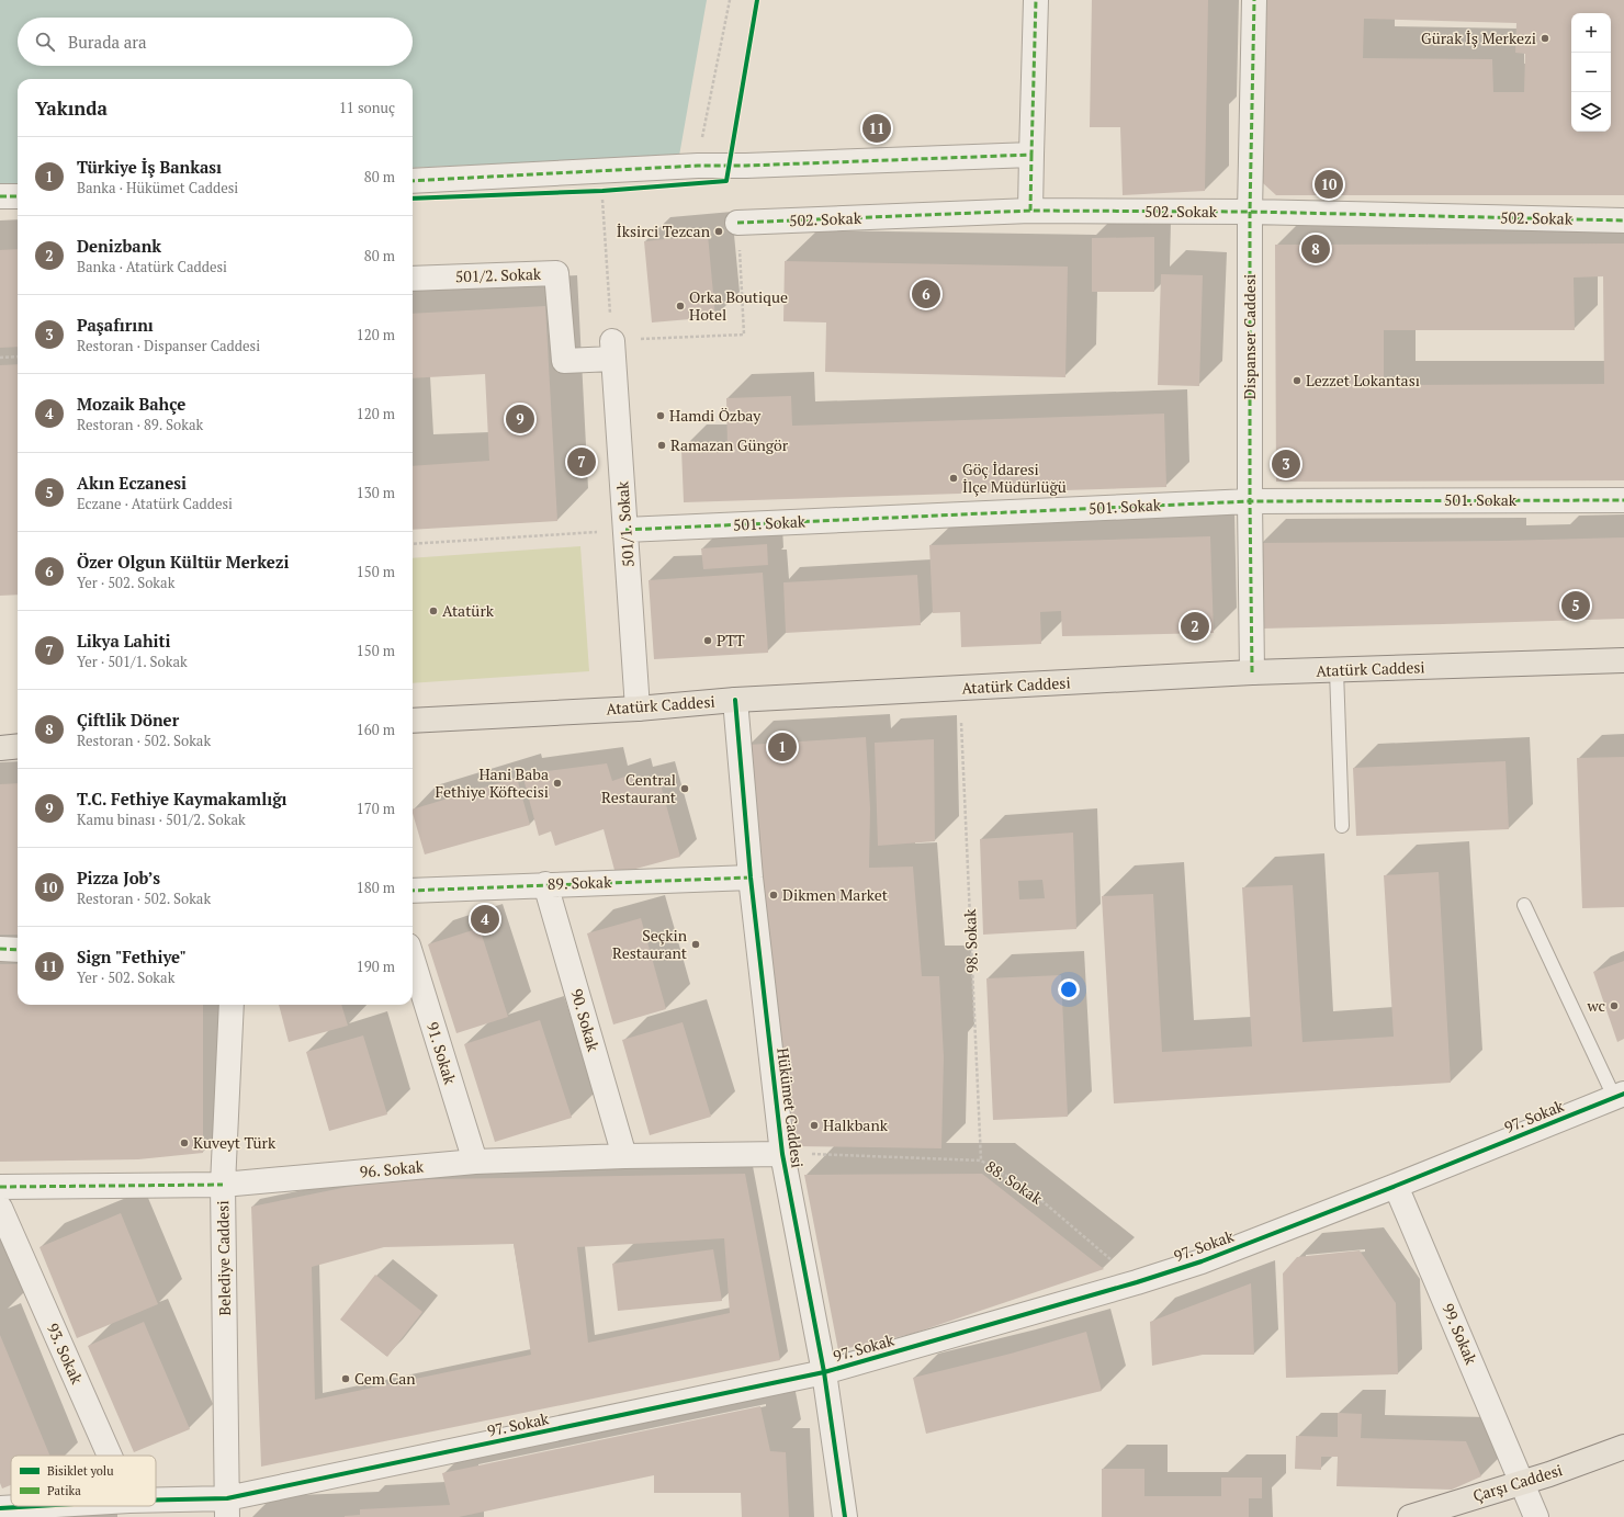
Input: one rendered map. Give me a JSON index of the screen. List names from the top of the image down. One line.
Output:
{"streets":{"main road":["Atatürk Caddesi","Çarşı Caddesi"],"street":["502. Sokak","501/2. Sokak","Dispanser Caddesi","501. Sokak","501/1. Sokak","89. Sokak","90. Sokak","91. Sokak","Hükümet Caddesi","97. Sokak","96. Sokak","Belediye Caddesi","99. Sokak","93. Sokak"],"path":["98. Sokak","88. Sokak"]},"crossings":[["502. Sokak","Dispanser Caddesi"],["501/2. Sokak","501/1. Sokak"],["Dispanser Caddesi","501. Sokak"],["Dispanser Caddesi","Atatürk Caddesi"],["501. Sokak","501/1. Sokak"],["501/1. Sokak","Atatürk Caddesi"],["Atatürk Caddesi","Hükümet Caddesi"],["89. Sokak","90. Sokak"],["89. Sokak","Hükümet Caddesi"],["98. Sokak","88. Sokak"],["90. Sokak","96. Sokak"],["91. Sokak","96. Sokak"],["Hükümet Caddesi","97. Sokak"],["Hükümet Caddesi","96. Sokak"],["Hükümet Caddesi","88. Sokak"],["97. Sokak","88. Sokak"],["97. Sokak","Belediye Caddesi"],["97. Sokak","99. Sokak"],["96. Sokak","88. Sokak"],["96. Sokak","Belediye Caddesi"],["99. Sokak","Çarşı Caddesi"]],"places":["Gürak İş Merkezi","İksirci Tezcan","Orka Boutique Hotel","Lezzet Lokantası","Hamdi Özbay","Ramazan Güngör","Göç İdaresi İlçe Müdürlüğü","Atatürk","PTT","Hani Baba Fethiye Köftecisi","Central Restaurant","Dikmen Market","Seçkin Restaurant","wc","Halkbank","Kuveyt Türk","Cem Can"],"legend":["Bisiklet yolu","Patika"],"page":{"map_buttons":["+","−"],"search":"Burada ara","heading":["Yakında","11 sonuç"],"pins":["11","10","8","6","9","7","3","5","2","1","4"],"list":[{"mark":"1","name":"Türkiye İş Bankası","note":"Banka · Hükümet Caddesi","value":"80 m"},{"mark":"2","name":"Denizbank","note":"Banka · Atatürk Caddesi","value":"80 m"},{"mark":"3","name":"Paşafırını","note":"Restoran · Dispanser Caddesi","value":"120 m"},{"mark":"4","name":"Mozaik Bahçe","note":"Restoran · 89. Sokak","value":"120 m"},{"mark":"5","name":"Akın Eczanesi","note":"Eczane · Atatürk Caddesi","value":"130 m"},{"mark":"6","name":"Özer Olgun Kültür Merkezi","note":"Yer · 502. Sokak","value":"150 m"},{"mark":"7","name":"Likya Lahiti","note":"Yer · 501/1. Sokak","value":"150 m"},{"mark":"8","name":"Çiftlik Döner","note":"Restoran · 502. Sokak","value":"160 m"},{"mark":"9","name":"T.C. Fethiye Kaymakamlığı","note":"Kamu binası · 501/2. Sokak","value":"170 m"},{"mark":"10","name":"Pizza Job’s","note":"Restoran · 502. Sokak","value":"180 m"},{"mark":"11","name":"Sign \"Fethiye\"","note":"Yer · 502. Sokak","value":"190 m"}]}}
